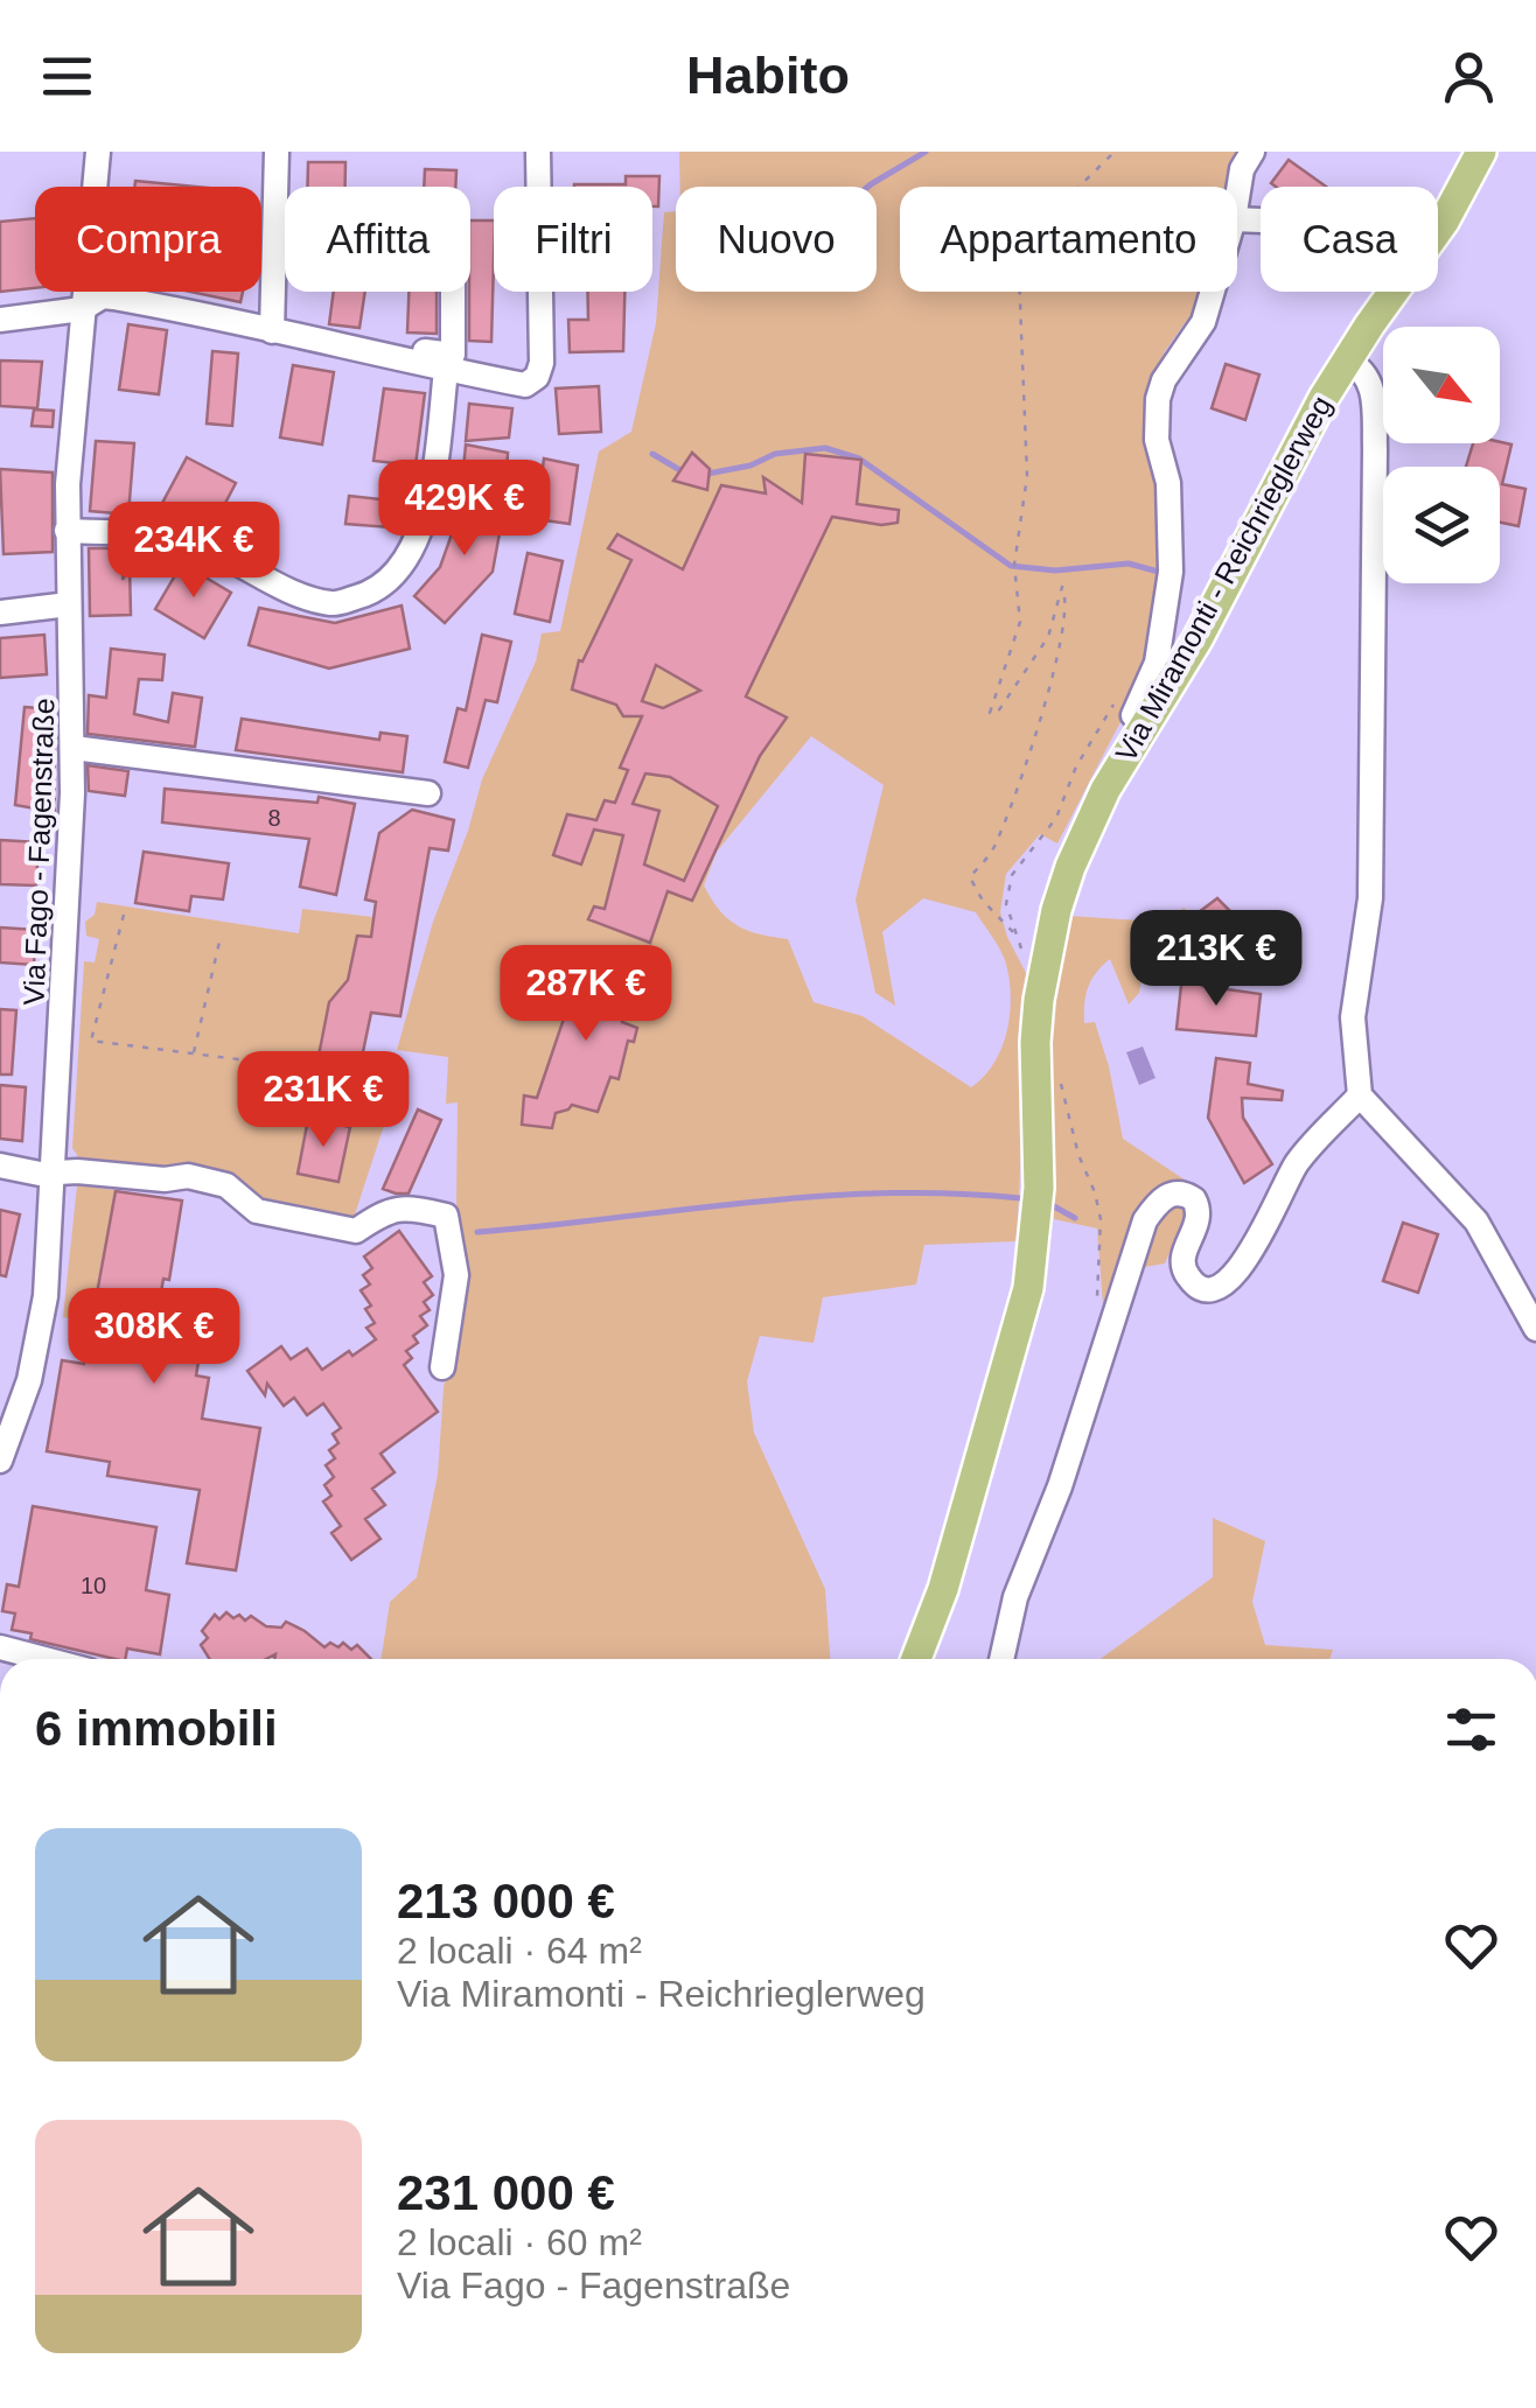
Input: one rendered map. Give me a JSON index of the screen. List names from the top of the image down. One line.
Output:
{"streets":{"main road":["Via Miramonti - Reichrieglerweg"],"street":["Via Fago - Fagenstraße"]},"house_numbers":["8","10"],"north":"bottom right","page":{"header":"Habito","chip":["Compra","Affitta","Filtri","Nuovo","Appartamento","Casa"],"price":["429K €","234K €","213K €","287K €","231K €","308K €"],"heading":"6 immobili","list":[{"name":"213 000 €","note":"2 locali · 64 m² · Via Miramonti - Reichrieglerweg"},{"name":"231 000 €","note":"2 locali · 60 m² · Via Fago - Fagenstraße"}]}}
